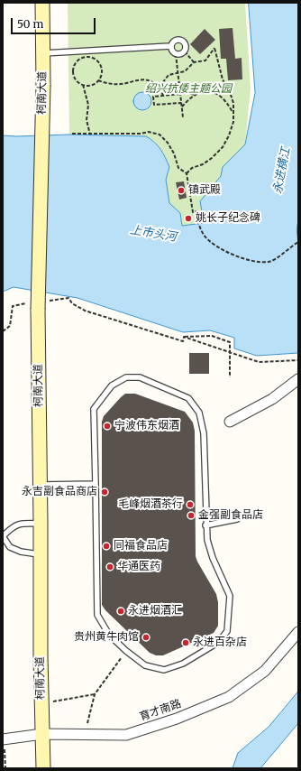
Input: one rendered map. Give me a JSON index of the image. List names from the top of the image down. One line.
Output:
{"streets":{"main road":["柯南大道"],"street":["育才南路"]},"crossings":[["柯南大道","育才南路"]],"water":["永进横江","上市头河"],"parks":["绍兴抗倭主题公园"],"places":["镇武殿","姚长子纪念碑","宁波伟东烟酒","永吉副食品商店","毛峰烟酒茶行","金强副食品店","同福食品店","华通医药","永进烟酒汇","贵州黄牛肉馆","永进百杂店"],"scale_bar":"50 m"}
